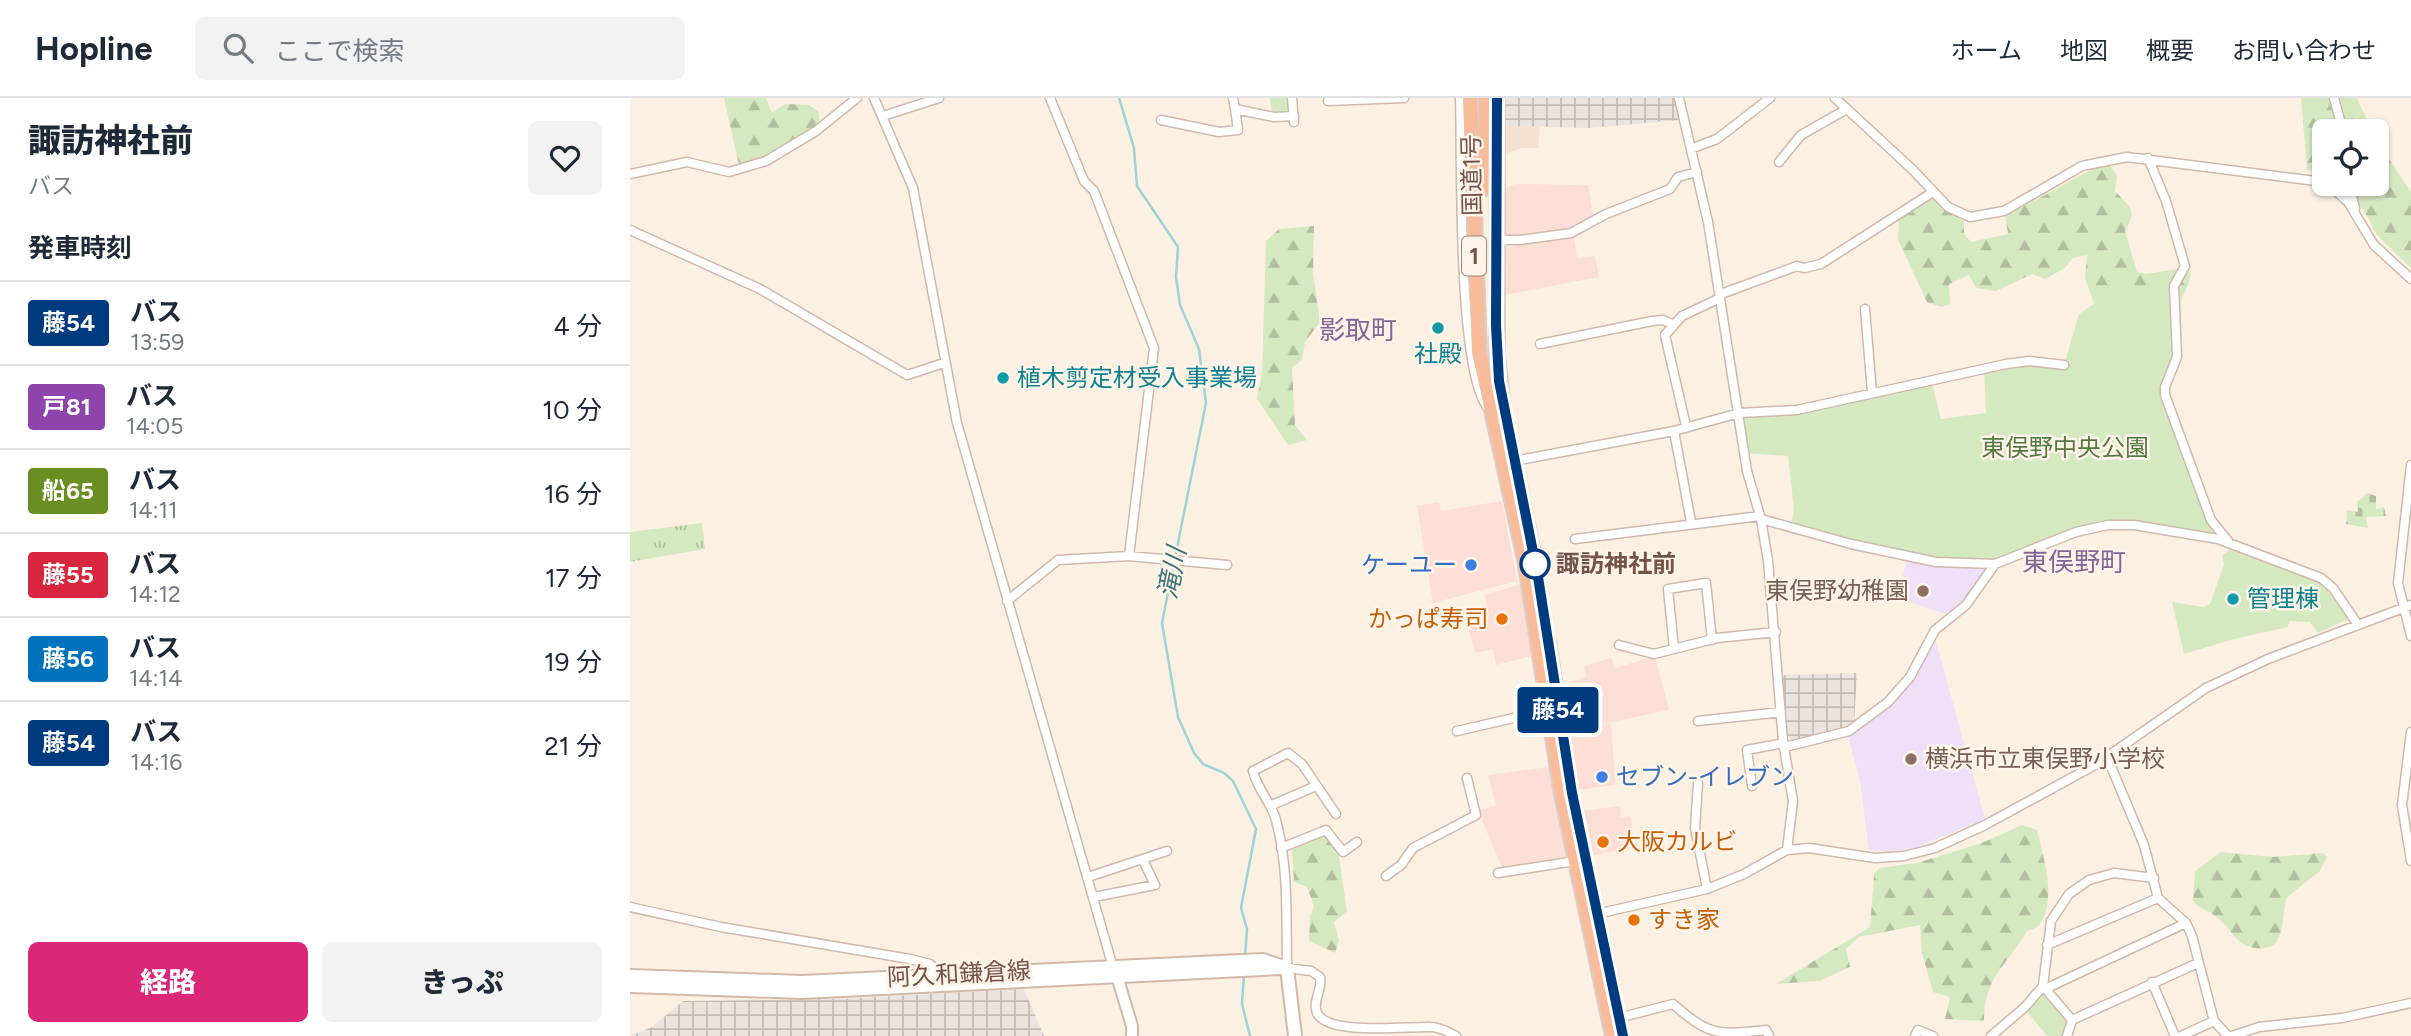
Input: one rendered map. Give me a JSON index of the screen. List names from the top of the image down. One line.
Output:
{"streets":{"highway":["国道1号","1"],"main road":["阿久和鎌倉線"]},"crossings":[["国道1号","1"]],"districts":["影取町","東俣野町"],"water":["滝川"],"parks":["東俣野中央公園"],"places":["社殿","植木剪定材受入事業場","諏訪神社前","ケーユー","東俣野幼稚園","管理棟","かっぱ寿司","横浜市立東俣野小学校","セブン-イレブン","大阪カルビ","すき家"],"lines":["bus line 藤54"],"page":{"header":"Hopline","search":"ここで検索","nav":["ホーム","地図","概要","お問い合わせ"],"heading":[["諏訪神社前","バス"],"発車時刻"],"on_map":"藤54","list":[{"mark":"藤54","name":"バス","note":"13:59","value":"4 分"},{"mark":"戸81","name":"バス","note":"14:05","value":"10 分"},{"mark":"船65","name":"バス","note":"14:11","value":"16 分"},{"mark":"藤55","name":"バス","note":"14:12","value":"17 分"},{"mark":"藤56","name":"バス","note":"14:14","value":"19 分"},{"mark":"藤54","name":"バス","note":"14:16","value":"21 分"}],"buttons":["経路","きっぷ"]}}
